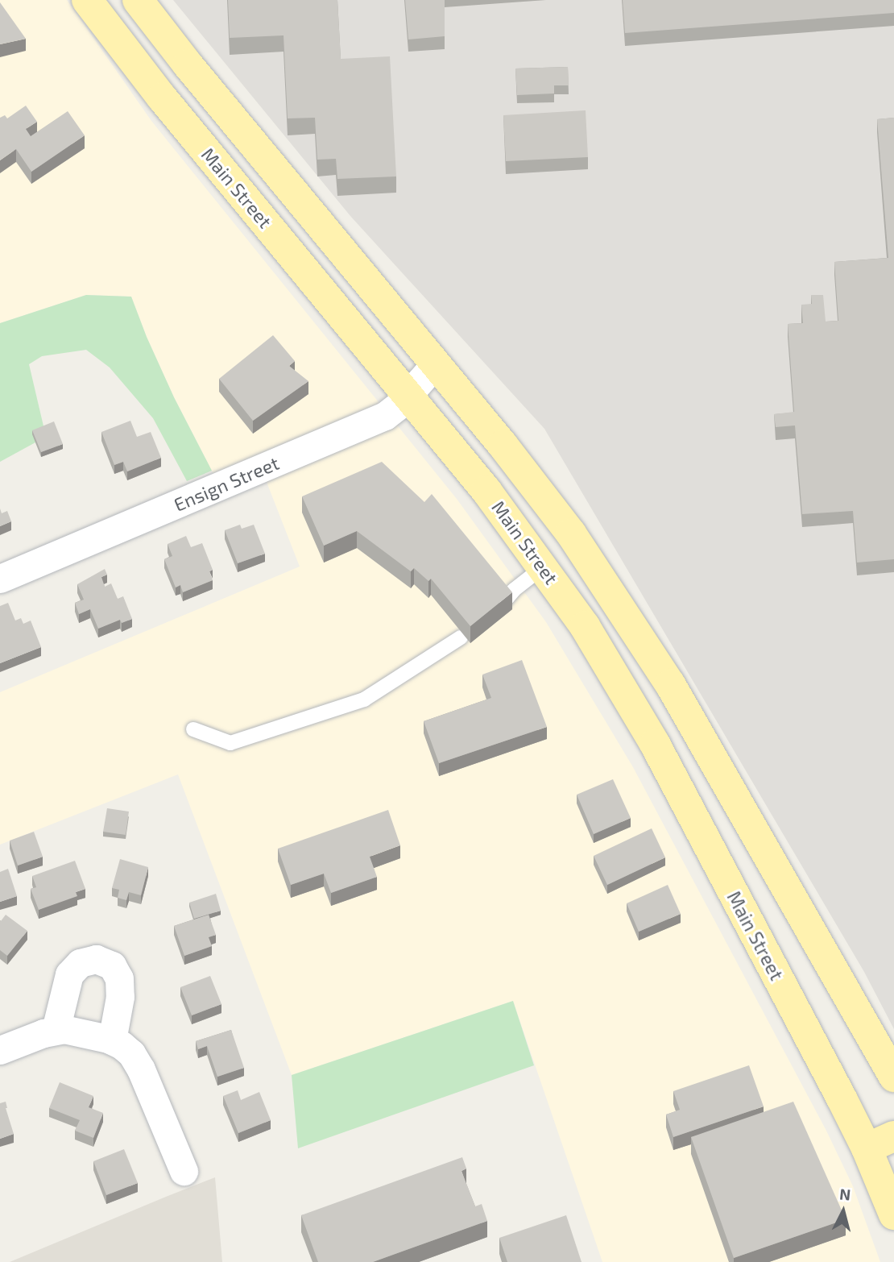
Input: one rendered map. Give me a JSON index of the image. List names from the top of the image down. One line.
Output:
{"streets":{"main road":["Main Street"],"street":["Ensign Street"]},"crossings":[["Main Street","Ensign Street"]],"north":"top"}
